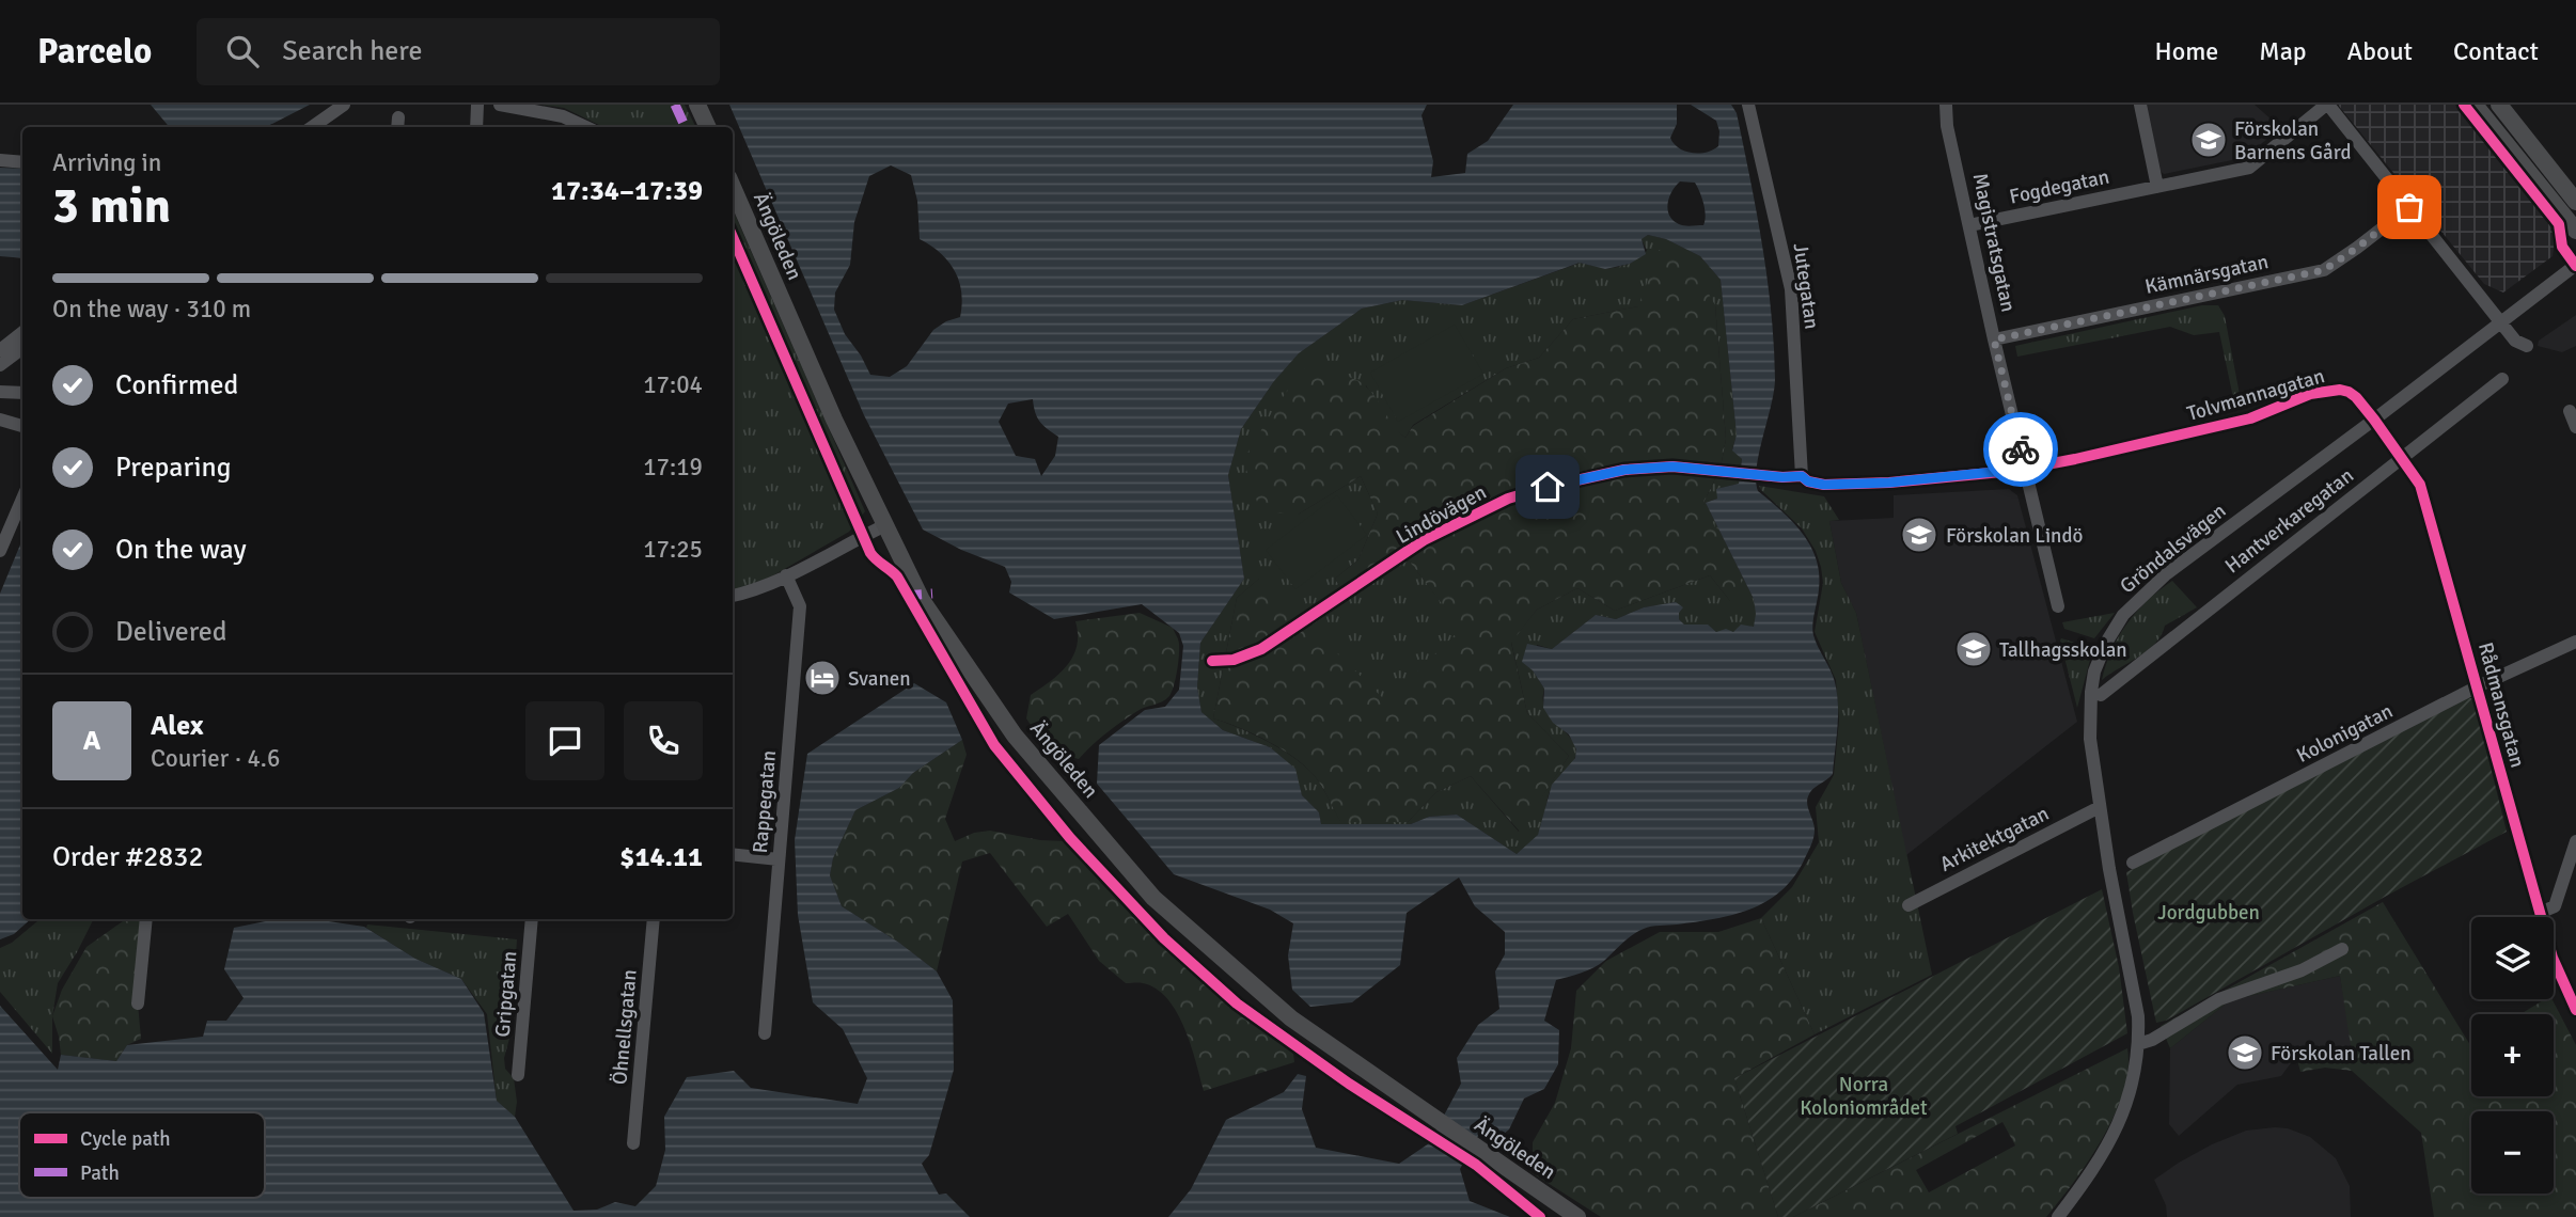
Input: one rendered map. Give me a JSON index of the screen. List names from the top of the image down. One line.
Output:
{"streets":{"main road":["Ängöleden"],"street":["Fogdegatan","Magistratsgatan","Kämnärsgatan","Jutegatan","Tolvmannagatan","Lindövägen","Hantverkaregatan","Gröndalsvägen","Rådmansgatan","Kolonigatan","Rappegatan","Arkitektgatan","Gripgatan","Öhnellsgatan"]},"crossings":[["Fogdegatan","Magistratsgatan"],["Magistratsgatan","Kämnärsgatan"],["Magistratsgatan","Lindövägen"],["Jutegatan","Lindövägen"],["Tolvmannagatan","Lindövägen"],["Tolvmannagatan","Gröndalsvägen"],["Tolvmannagatan","Rådmansgatan"],["Hantverkaregatan","Rådmansgatan"],["Gröndalsvägen","Rådmansgatan"],["Gröndalsvägen","Arkitektgatan"],["Rådmansgatan","Kolonigatan"]],"parks":["Jordgubben","Norra Koloniområdet"],"places":{"school or university":["Förskolan Barnens Gård","Förskolan Lindö","Tallhagsskolan","Förskolan Tallen"],"hotel":["Svanen"]},"legend":["Cycle path","Path"],"page":{"header":"Parcelo","search":"Search here","nav":["Home","Map","About","Contact"],"heading":["3 min","Arriving in","17:34–17:39"],"panel":["Alex","Courier · 4.6","Order #2832","$14.11"],"bar":"On the way · 310 m","list":[["Confirmed","17:04"],["Preparing","17:19"],["On the way","17:25"],"Delivered"],"round":"A","map_buttons":["+","−"]}}
